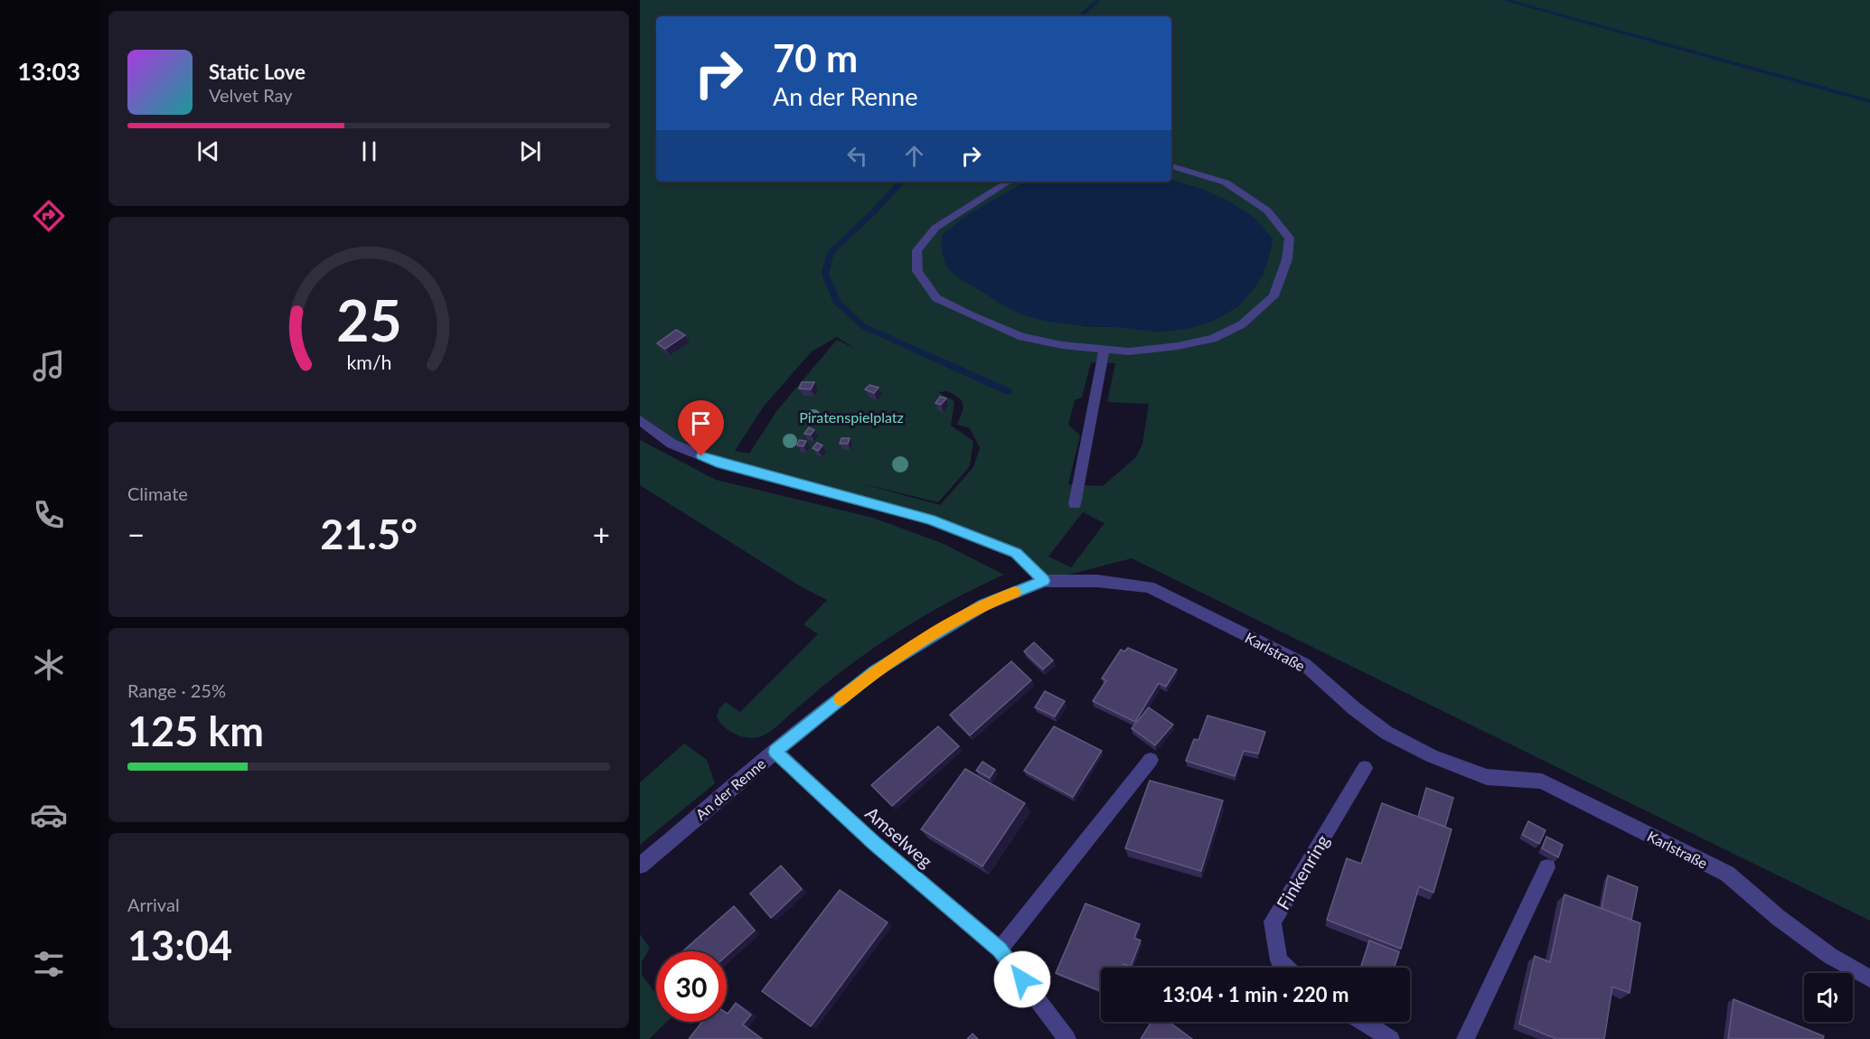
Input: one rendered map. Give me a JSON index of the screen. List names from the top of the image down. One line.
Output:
{"streets":{"street":["Karlstraße","An der Renne","Amselweg","Finkenring"]},"crossings":[["Karlstraße","An der Renne"],["An der Renne","Amselweg"]],"parks":["Piratenspielplatz"],"page":{"tabs":"13:03","turn":["70 m","An der Renne"],"song":["Static Love","Velvet Ray"],"tile":["Climate",["Range · 25%","125 km"],["Arrival","13:04"]],"heat":["−","21.5°","+"],"limit":"30","trip":"13:04 · 1 min · 220 m","gauge":["25","km/h"]}}
